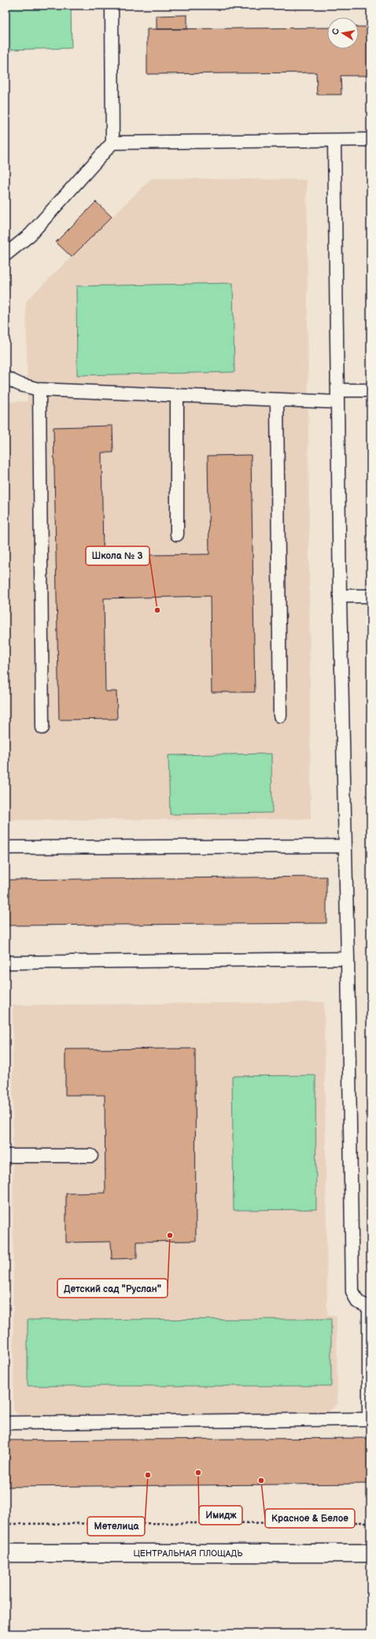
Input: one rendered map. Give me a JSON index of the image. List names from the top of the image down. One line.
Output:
{"streets":{"street":["ЦЕНТРАЛЬНАЯ ПЛОЩАДЬ"]},"places":["Школа № 3","Детский сад \"Руслан\"","Имидж","Метелица","Красное & Белое"],"north":"left"}
